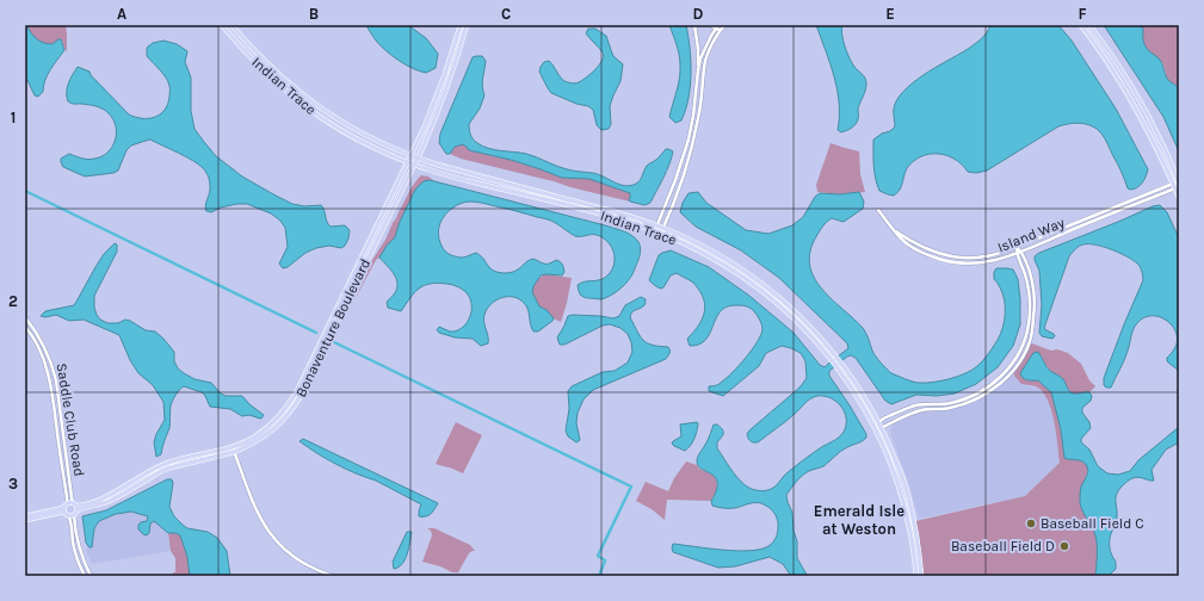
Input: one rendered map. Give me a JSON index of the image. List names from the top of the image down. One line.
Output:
{"streets":{"main road":["Indian Trace","Bonaventure Boulevard"],"street":["Island Way","Saddle Club Road"]},"crossings":[["Indian Trace","Bonaventure Boulevard"],["Bonaventure Boulevard","Saddle Club Road"]],"districts":["Emerald Isle at Weston"],"places":["Baseball Field C","Baseball Field D"],"grid":{"columns":["A","B","C","D","E","F"],"rows":["1","2","3"]}}
